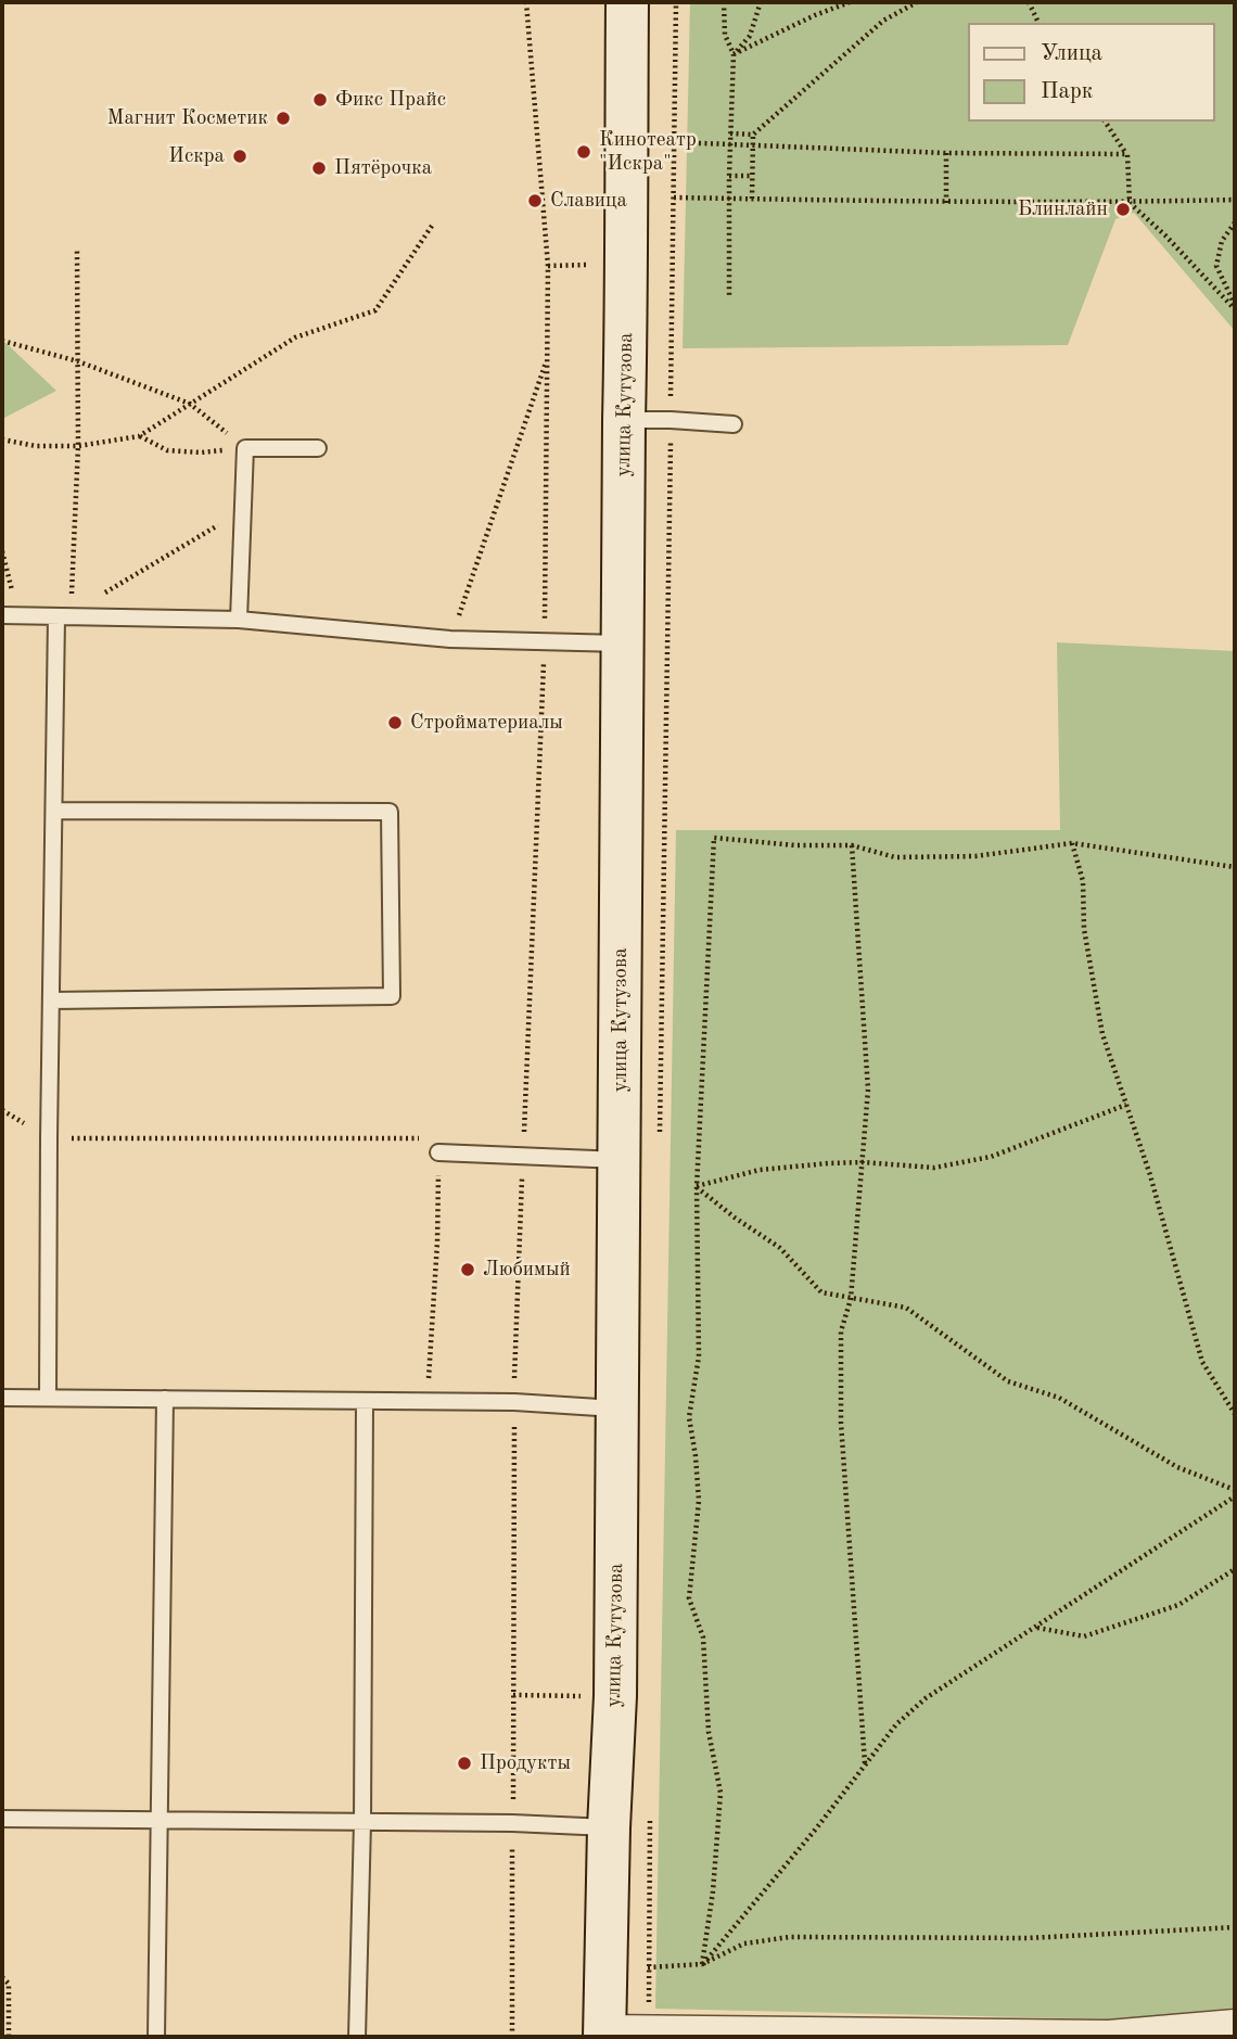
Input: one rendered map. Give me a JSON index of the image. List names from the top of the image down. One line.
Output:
{"streets":{"main road":["улица Кутузова"]},"places":["Фикс Прайс","Магнит Косметик","Кинотеатр \"Искра\"","Искра","Пятёрочка","Славица","Блинлайн","Стройматериалы","Любимый","Продукты"],"legend":["Улица","Парк"]}
